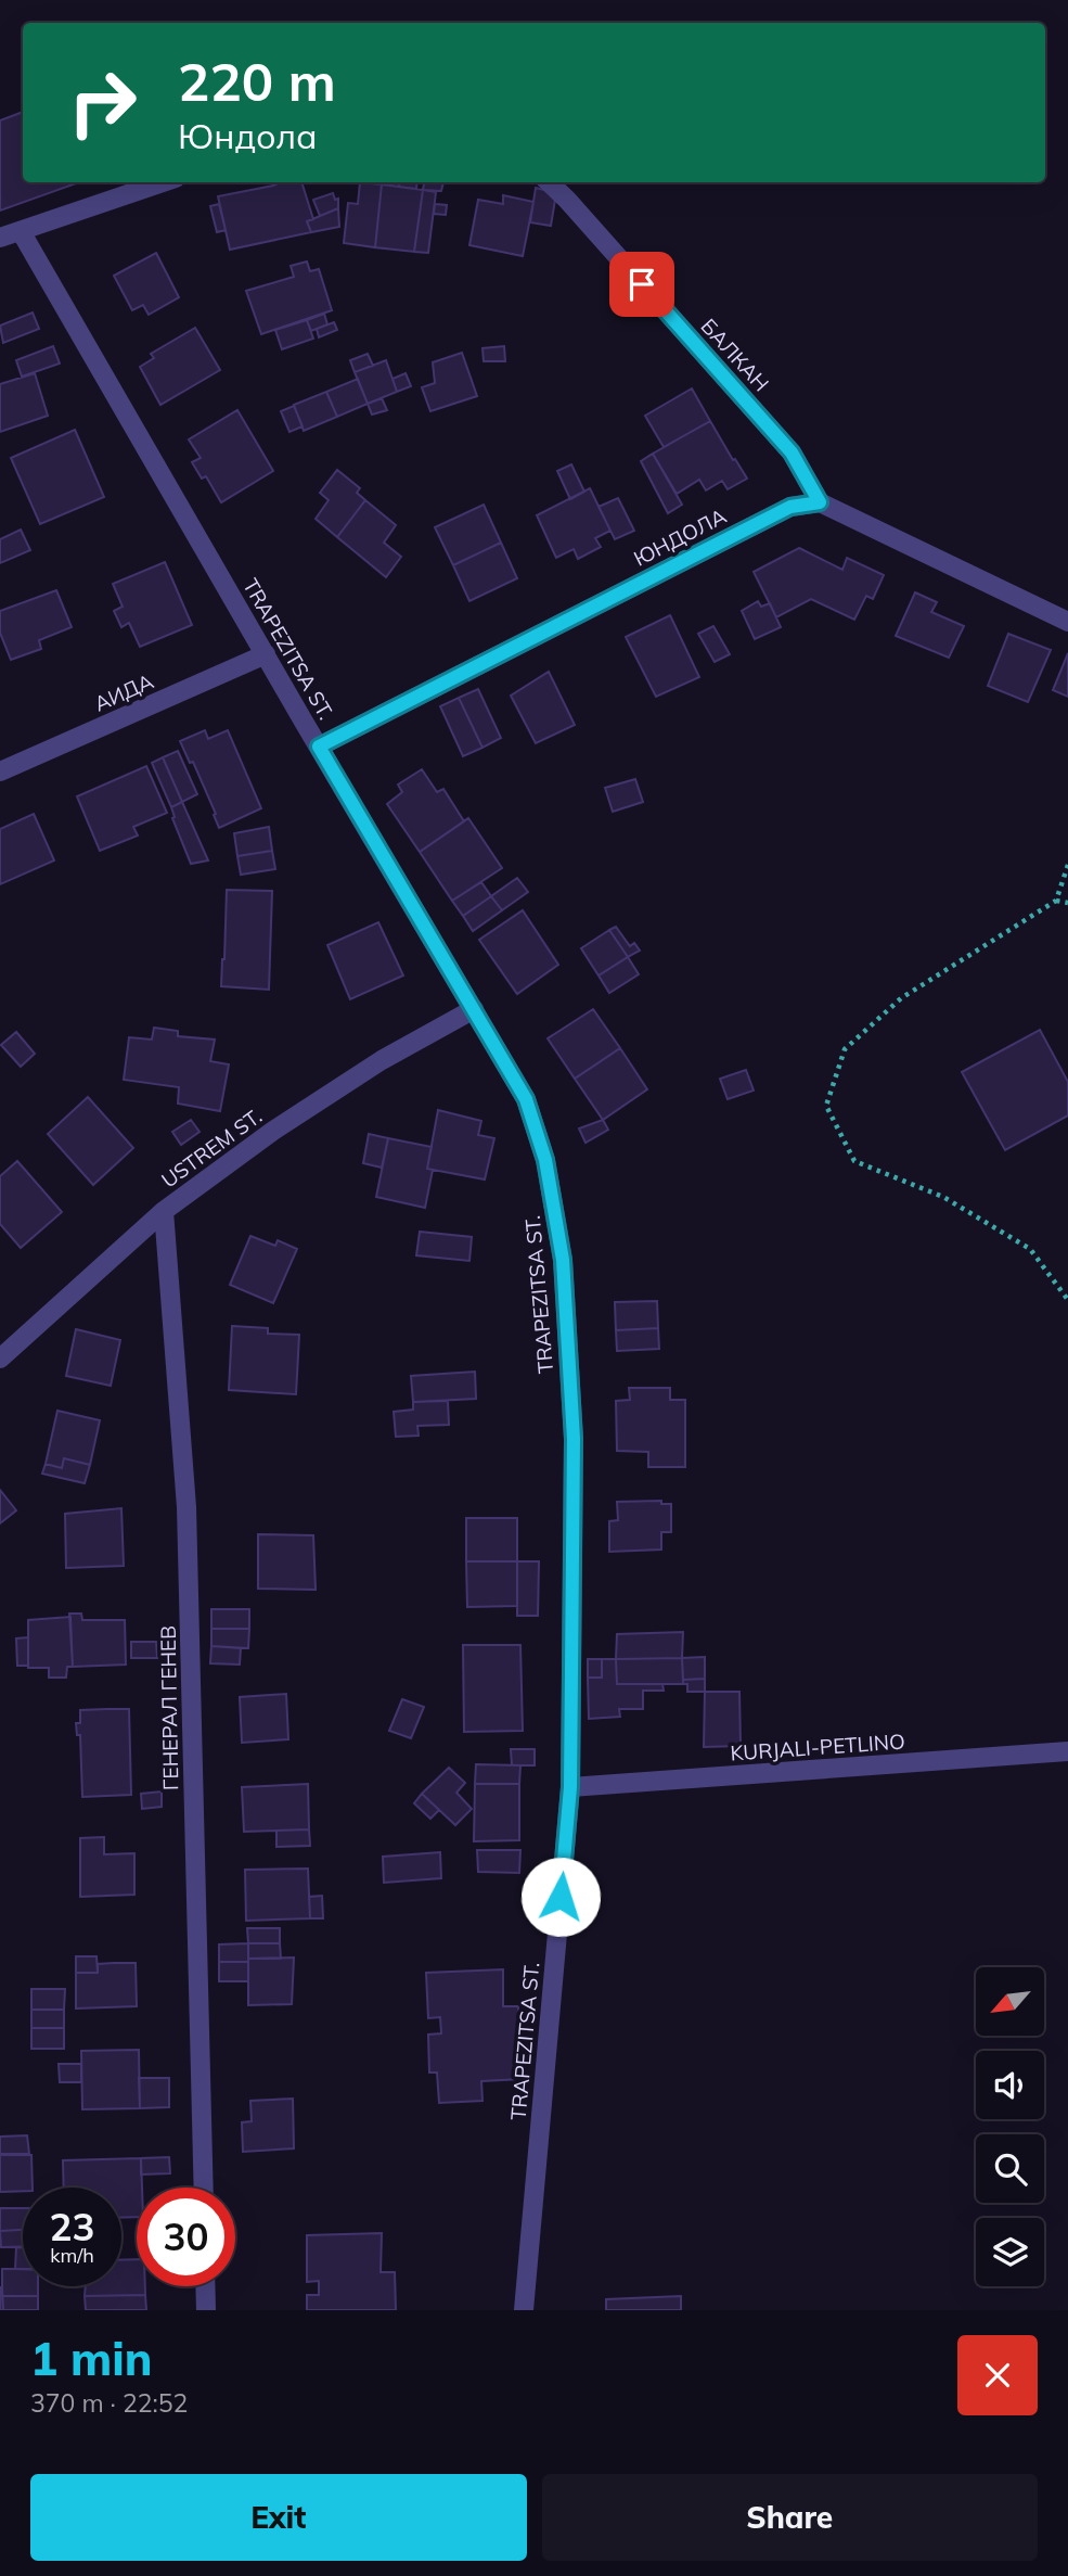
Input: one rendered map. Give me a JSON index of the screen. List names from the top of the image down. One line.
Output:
{"streets":{"street":["БАЛКАН","ЮНДОЛА","TRAPEZITSA ST.","АИДА","USTREM ST.","ГЕНЕРАЛ ГЕНЕВ","KURJALI-PETLINO"]},"crossings":[["БАЛКАН","ЮНДОЛА"],["ЮНДОЛА","TRAPEZITSA ST."],["TRAPEZITSA ST.","АИДА"],["TRAPEZITSA ST.","USTREM ST."],["TRAPEZITSA ST.","KURJALI-PETLINO"],["USTREM ST.","ГЕНЕРАЛ ГЕНЕВ"]],"north":"bottom left","page":{"turn":["220 m","Юндола"],"speed":"23 km/h","limit":"30","heading":["1 min","370 m · 22:52"],"buttons":["Exit","Share"]}}
